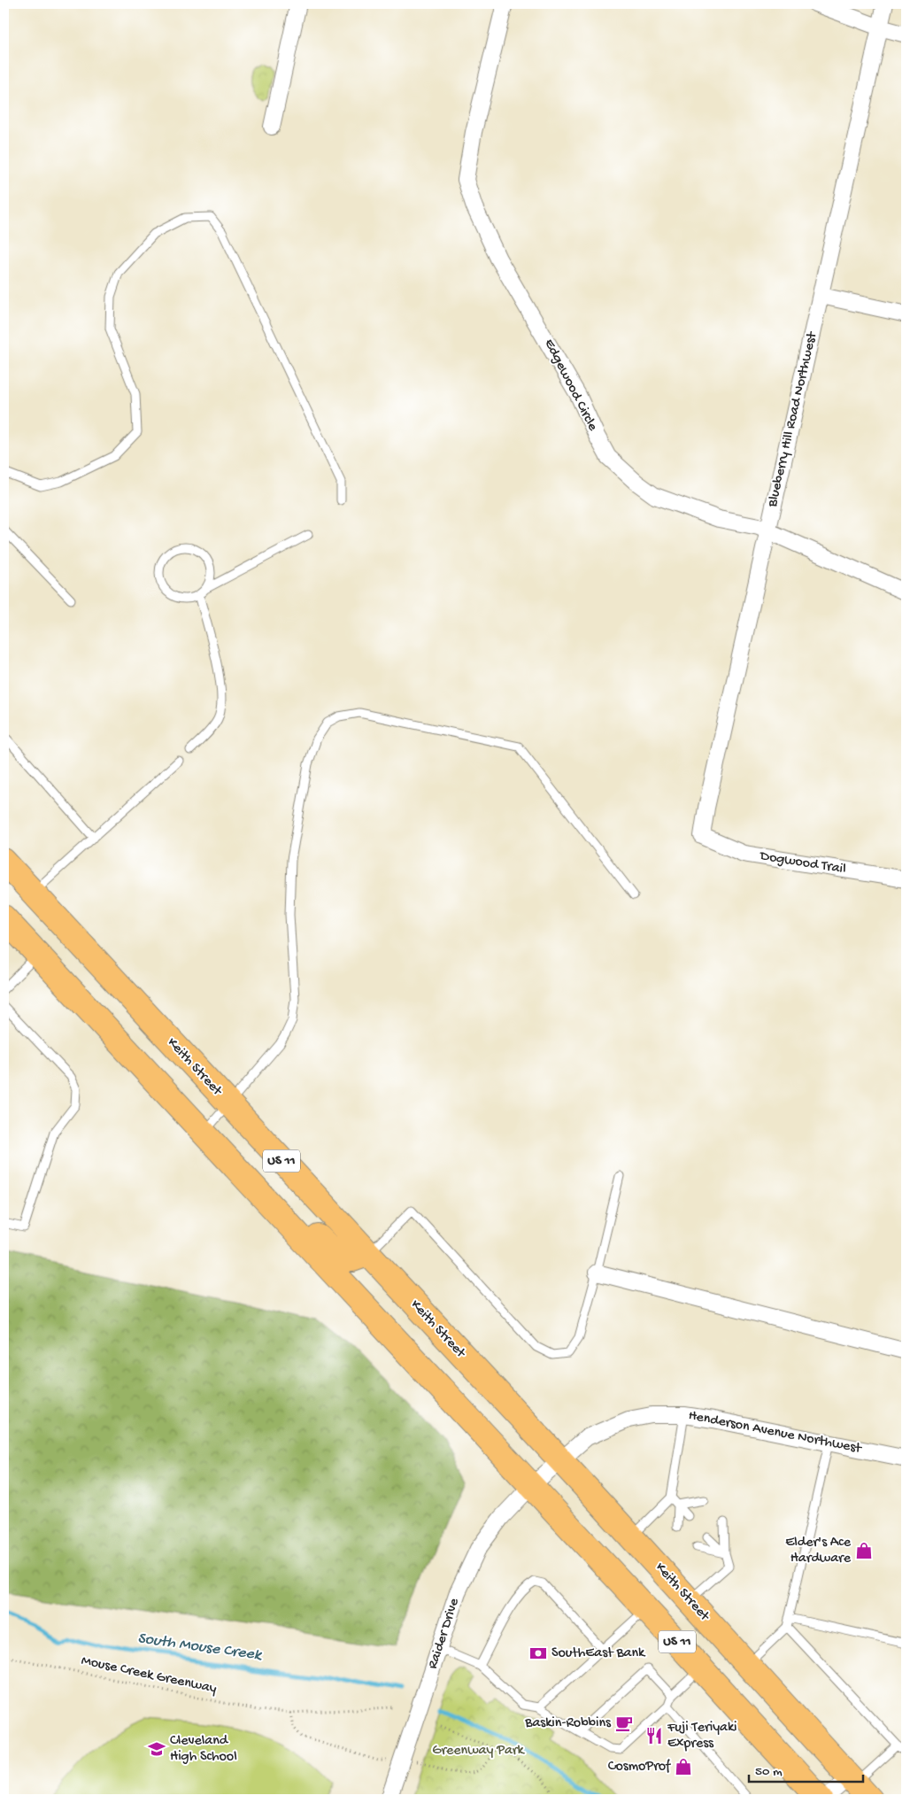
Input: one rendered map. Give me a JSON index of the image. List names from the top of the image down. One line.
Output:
{"streets":{"main road":["Keith Street","US 11"],"street":["Edgewood Circle","Blueberry Hill Road Northwest","Dogwood Trail","Henderson Avenue Northwest","Raider Drive"],"path":["Mouse Creek Greenway"]},"crossings":[["Edgewood Circle","Blueberry Hill Road Northwest"],["Blueberry Hill Road Northwest","Dogwood Trail"],["Keith Street","Henderson Avenue Northwest"],["US 11","Henderson Avenue Northwest"],["US 11","Raider Drive"],["Henderson Avenue Northwest","Raider Drive"]],"water":["South Mouse Creek"],"parks":["Greenway Park"],"places":{"shop":["Elder's Ace Hardware","CosmoProf"],"bank":["SouthEast Bank"],"cafe":["Baskin-Robbins"],"restaurant":["Fuji Teriyaki Express"],"school or university":["Cleveland High School"]},"scale_bar":"50 m"}
